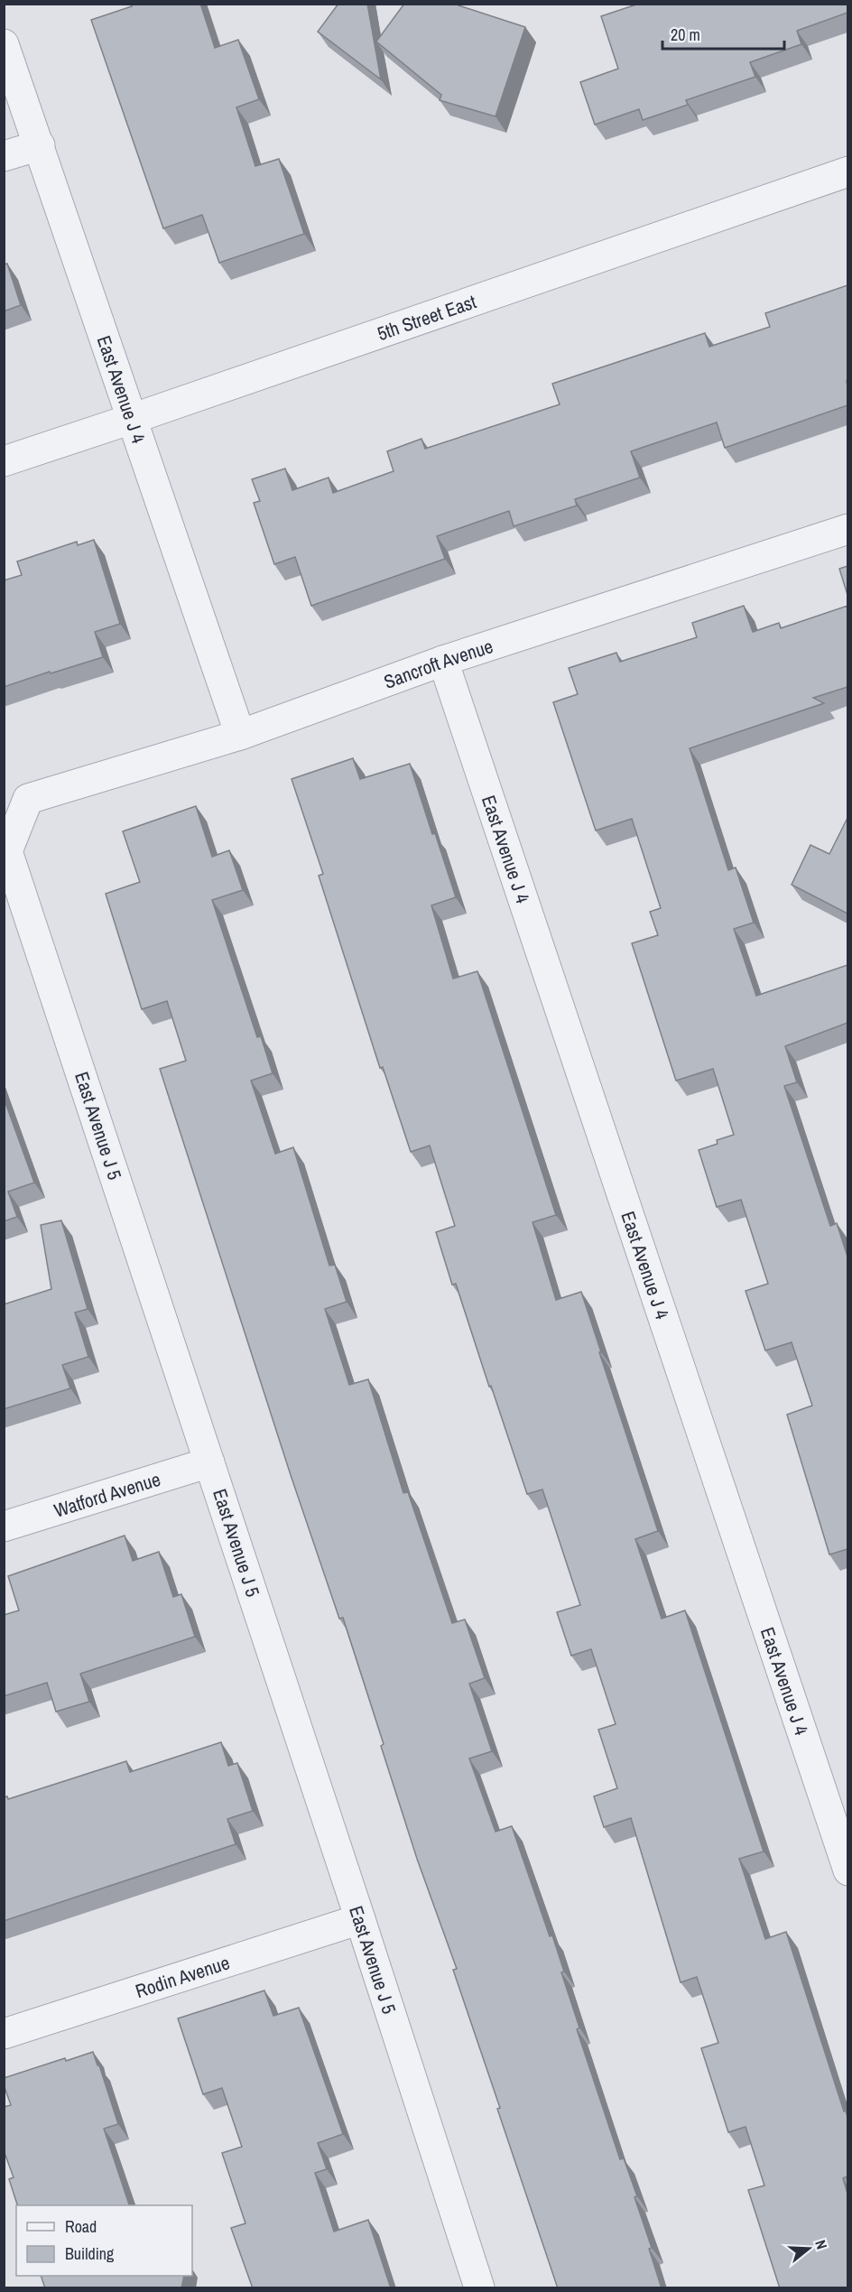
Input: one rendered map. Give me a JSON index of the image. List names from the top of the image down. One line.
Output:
{"streets":{"street":["5th Street East","East Avenue J 4","Sancroft Avenue","East Avenue J 5","Watford Avenue","Rodin Avenue"]},"crossings":[["5th Street East","East Avenue J 4"],["East Avenue J 4","Sancroft Avenue"],["Sancroft Avenue","East Avenue J 5"],["East Avenue J 5","Watford Avenue"],["East Avenue J 5","Rodin Avenue"]],"legend":["Road","Building"],"scale_bar":"20 m","north":"right"}
